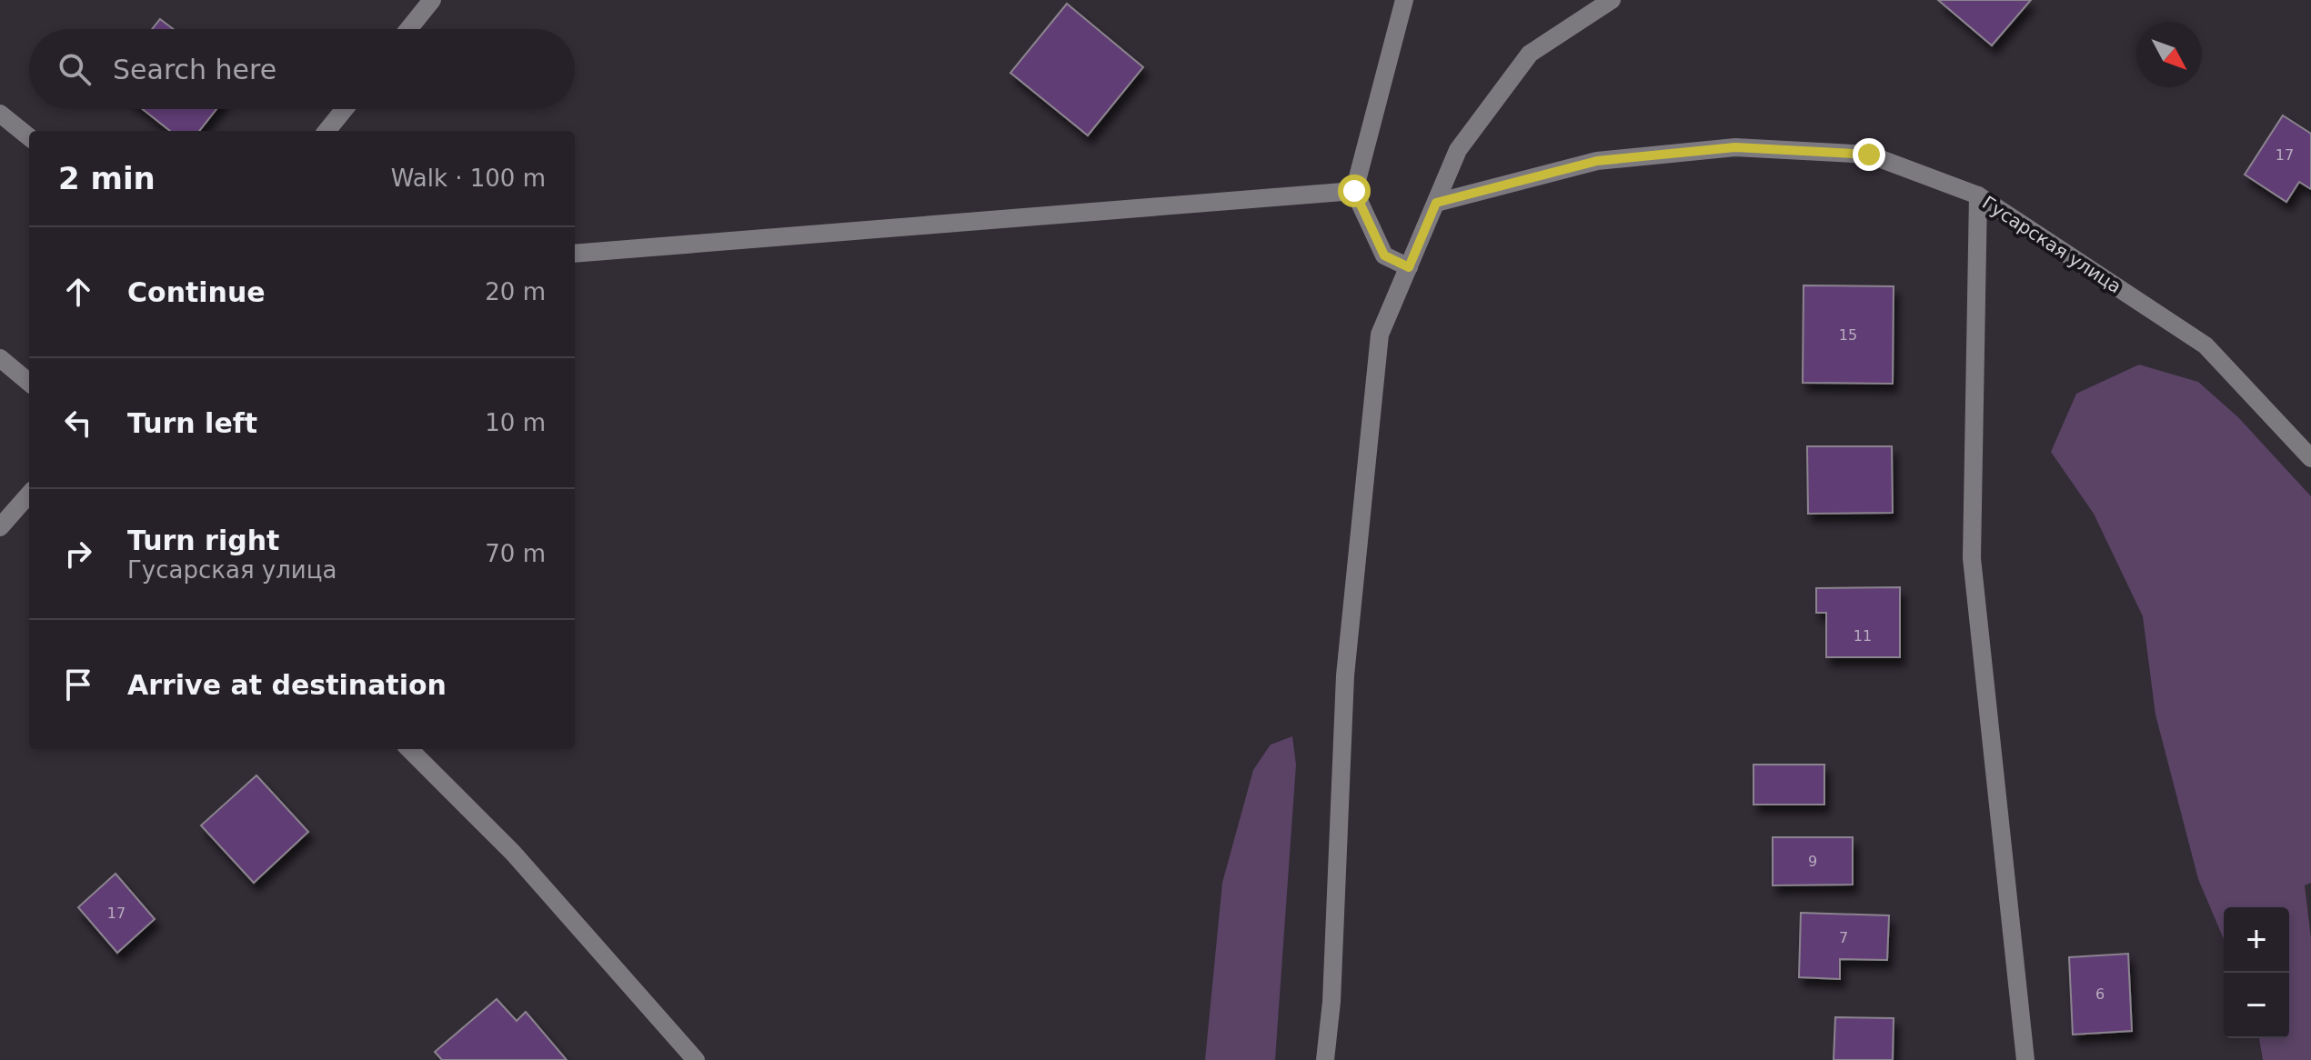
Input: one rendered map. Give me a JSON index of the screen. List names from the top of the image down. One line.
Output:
{"streets":{"street":["Гусарская улица"]},"house_numbers":["17","15","11","9","17","7","6"],"north":"bottom right","page":{"search":"Search here","heading":["2 min","Walk · 100 m"],"list":[["Continue","20 m"],["Turn left","10 m"],["Turn right","Гусарская улица","70 m"],"Arrive at destination"],"map_buttons":["+","−"]}}
